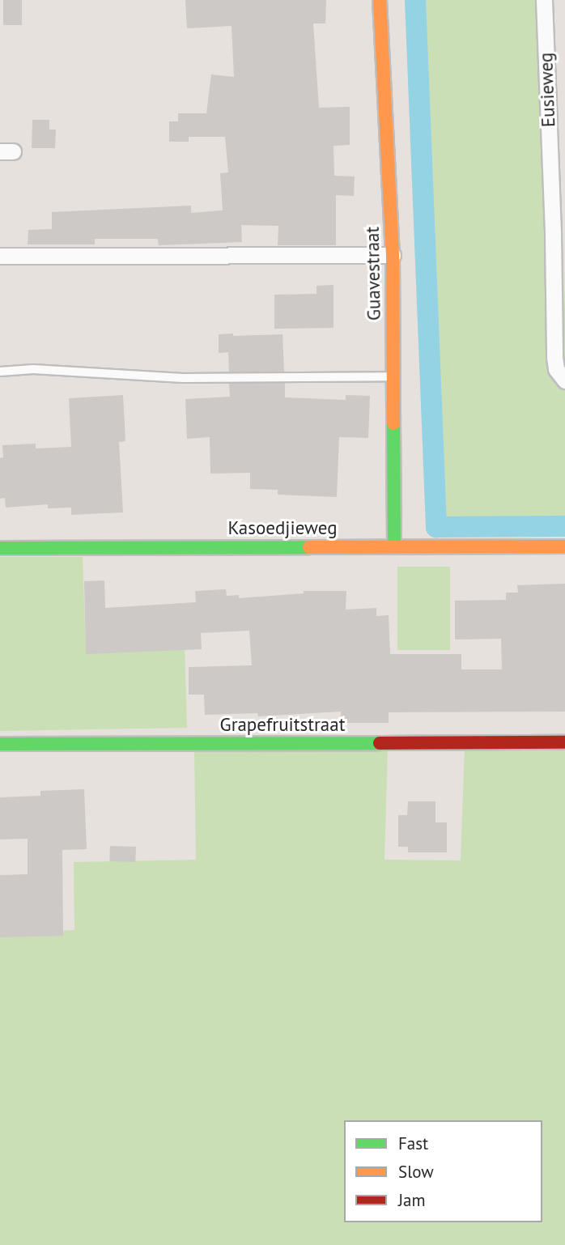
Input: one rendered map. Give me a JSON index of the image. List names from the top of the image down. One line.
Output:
{"streets":{"street":["Eusieweg","Guavestraat","Kasoedjieweg","Grapefruitstraat"]},"crossings":[["Guavestraat","Kasoedjieweg"]],"legend":["Fast","Slow","Jam"]}
